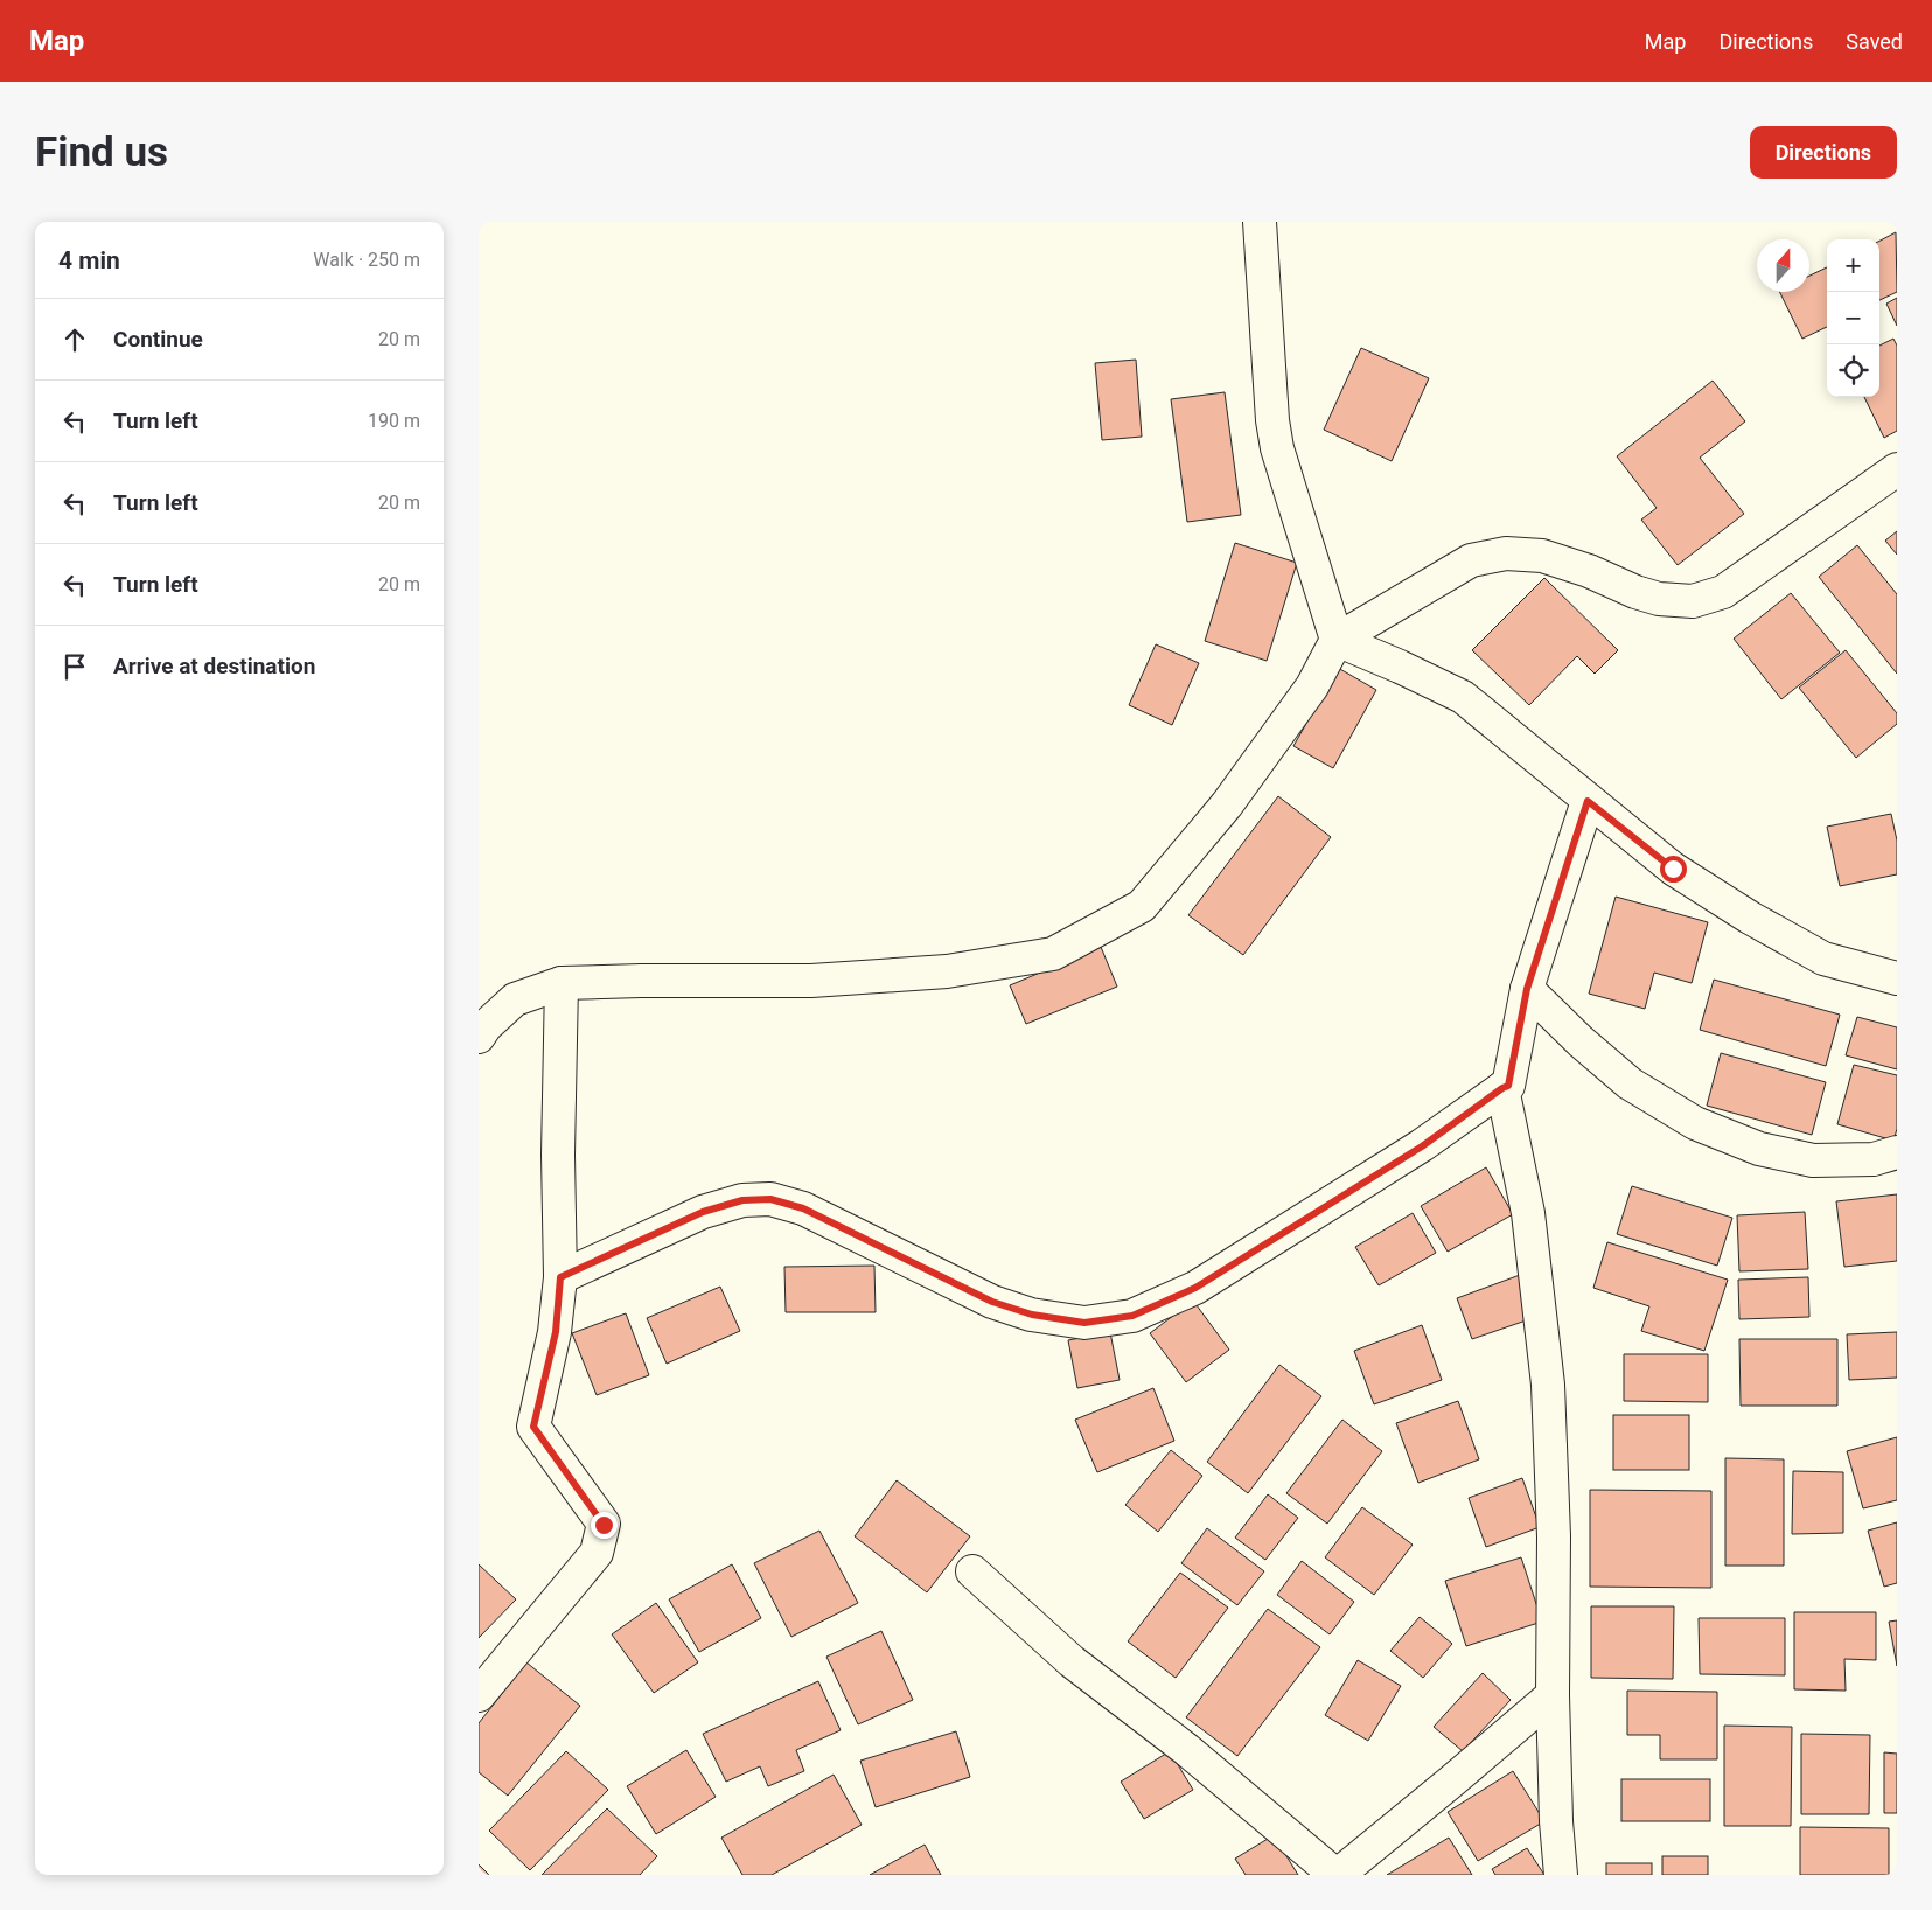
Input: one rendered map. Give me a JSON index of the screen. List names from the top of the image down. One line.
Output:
{"north":"top","page":{"header":"Map","nav":["Map","Directions","Saved"],"buttons":"Directions","title":"Find us","heading":["4 min","Walk · 250 m"],"map_buttons":["+","−"],"list":[["Continue","20 m"],["Turn left","190 m"],["Turn left","20 m"],["Turn left","20 m"],"Arrive at destination"]}}
